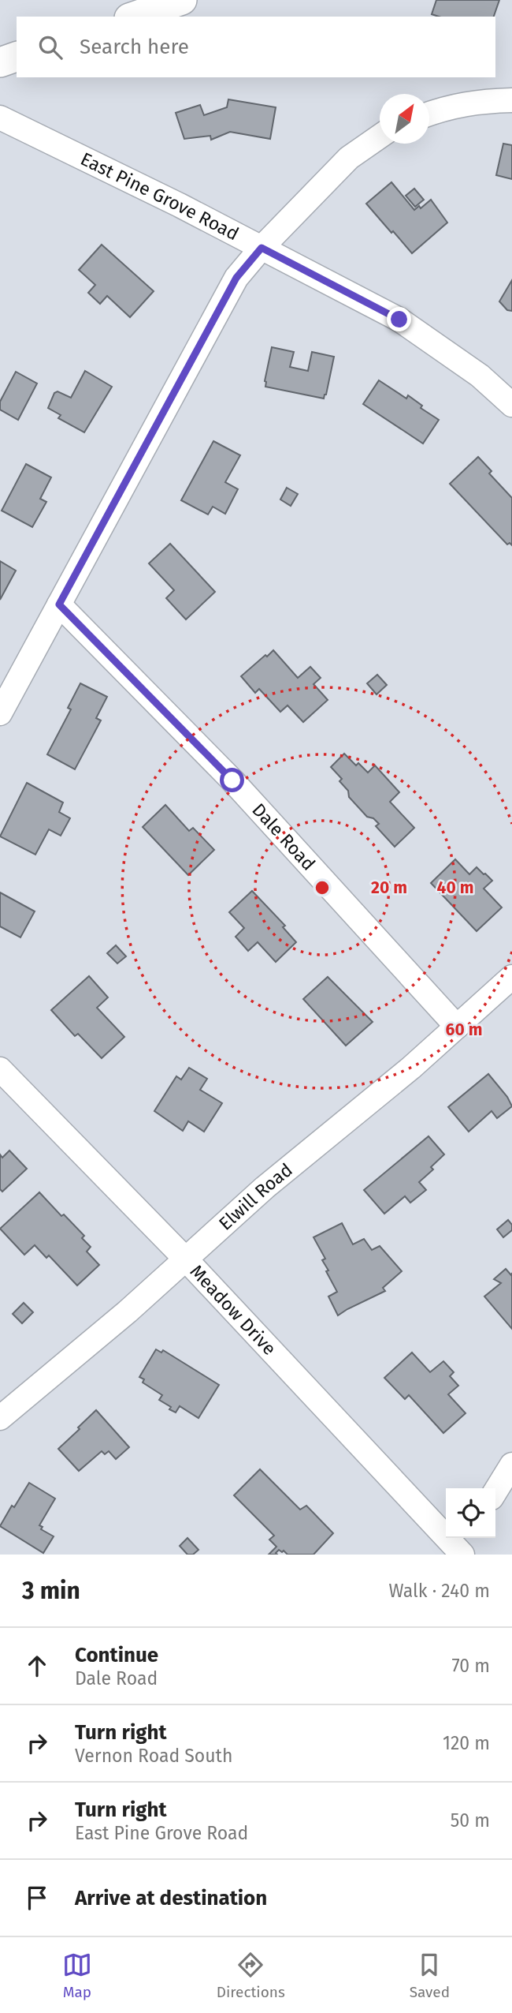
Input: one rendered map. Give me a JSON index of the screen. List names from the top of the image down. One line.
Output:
{"streets":{"street":["East Pine Grove Road","Dale Road","Elwill Road","Meadow Drive"]},"crossings":[["Dale Road","Elwill Road"],["Elwill Road","Meadow Drive"]],"north":"top right","page":{"search":"Search here","heading":["3 min","Walk · 240 m"],"list":[["Continue","Dale Road","70 m"],["Turn right","Vernon Road South","120 m"],["Turn right","East Pine Grove Road","50 m"],"Arrive at destination"],"nav":["Map","Directions","Saved"]},"rings":["20 m","40 m","60 m"]}
